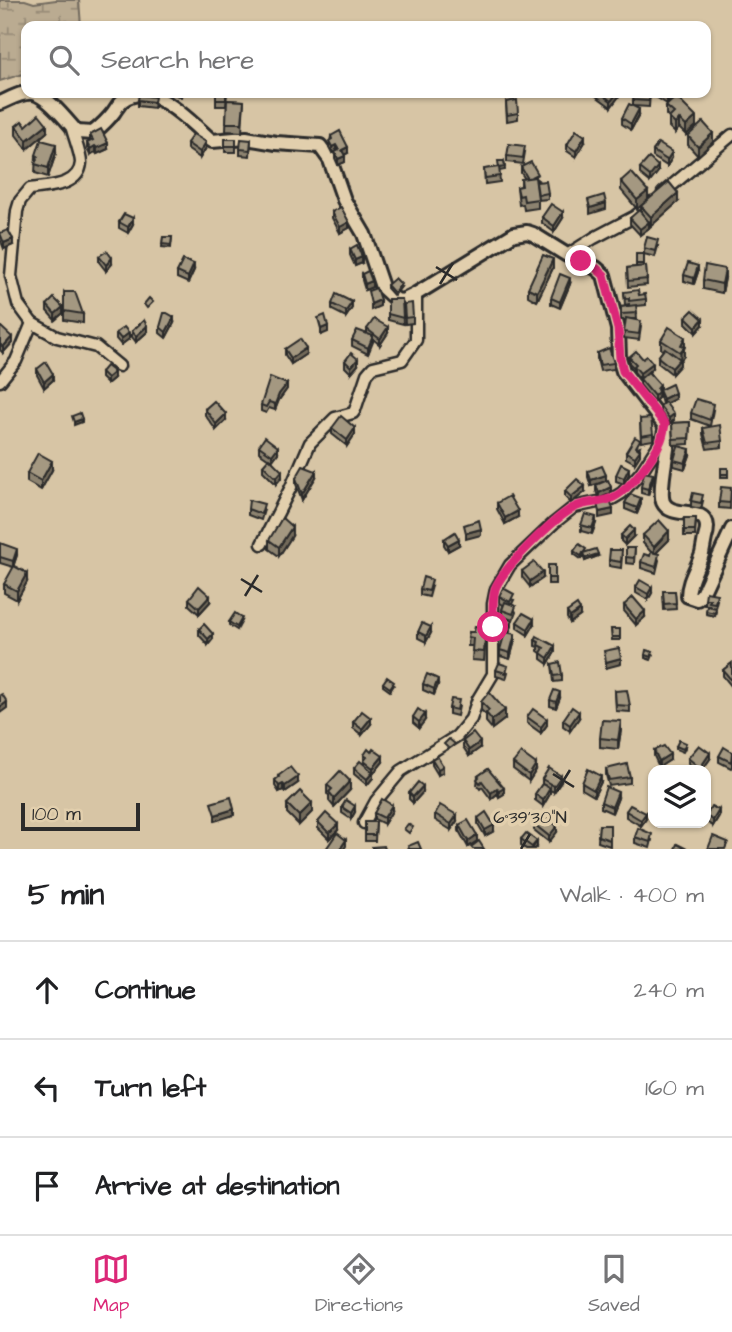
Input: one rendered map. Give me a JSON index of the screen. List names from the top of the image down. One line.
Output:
{"scale_bar":"100 m","page":{"search":"Search here","scale":"100 m","heading":["5 min","Walk · 400 m"],"list":[["Continue","240 m"],["Turn left","160 m"],"Arrive at destination"],"nav":["Map","Directions","Saved"]},"coordinates":["6°39'30\"N"]}
